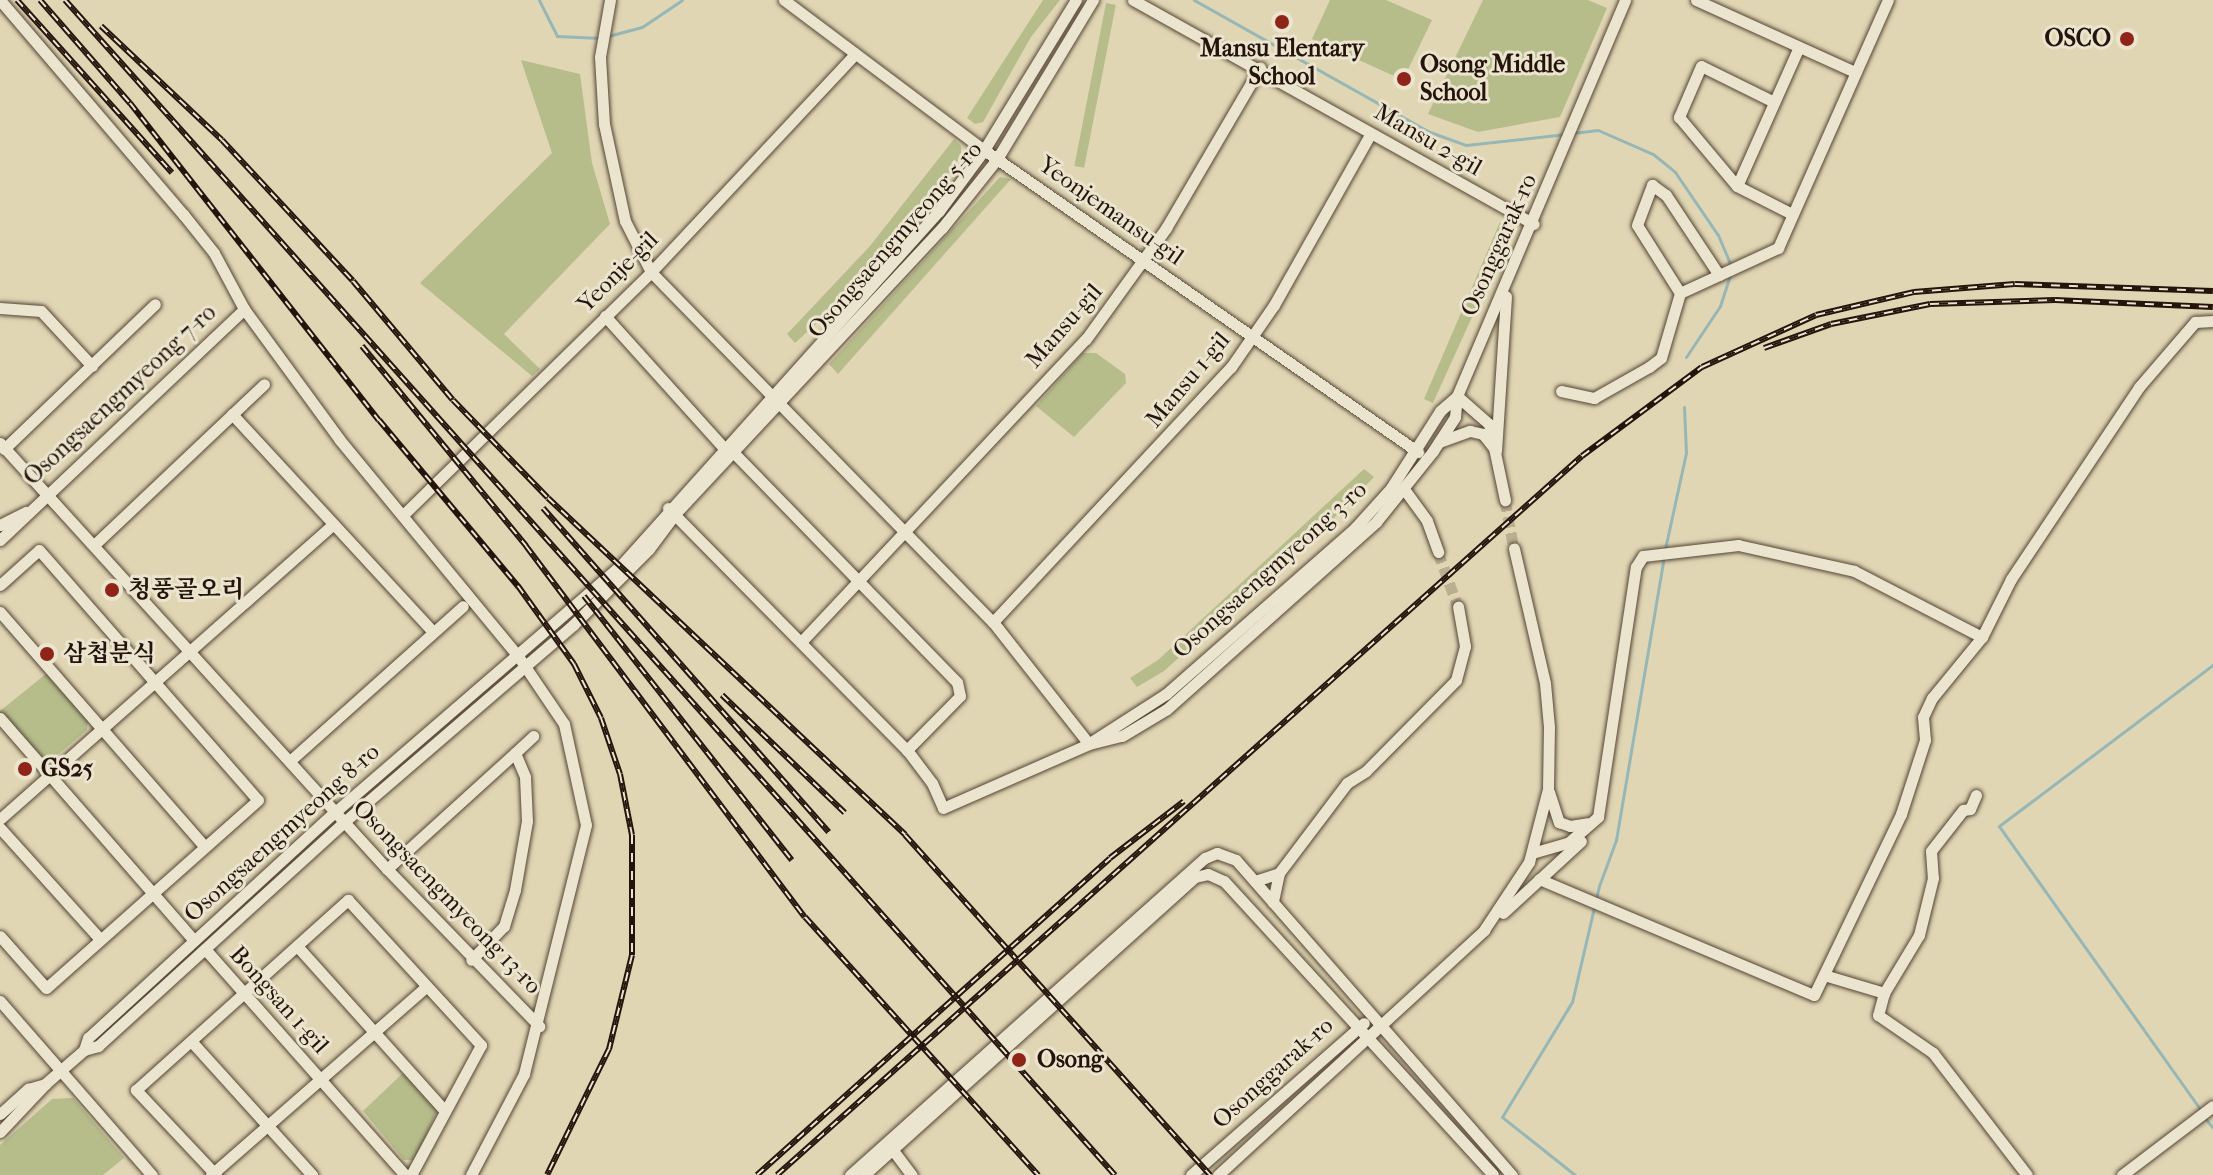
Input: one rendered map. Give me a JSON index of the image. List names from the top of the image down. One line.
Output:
{"streets":{"street":["Mansu 2-gil","Yeonjemansu-gil","Osongsaengmyeong 5-ro","Osonggarak-ro","Yeonje-gil","Mansu-gil","Mansu 1-gil","Osongsaengmyeong 7-ro","Osongsaengmyeong 3-ro","Osongsaengmyeong 8-ro","Osongsaengmyeong 13-ro","Bongsan 1-gil"]},"crossings":[["Mansu 2-gil","Osonggarak-ro"],["Mansu 2-gil","Mansu-gil"],["Mansu 2-gil","Mansu 1-gil"],["Yeonjemansu-gil","Osongsaengmyeong 5-ro"],["Yeonjemansu-gil","Yeonje-gil"],["Yeonjemansu-gil","Mansu-gil"],["Yeonjemansu-gil","Mansu 1-gil"],["Yeonjemansu-gil","Osongsaengmyeong 3-ro"],["Osongsaengmyeong 5-ro","Osongsaengmyeong 8-ro"],["Osonggarak-ro","Osongsaengmyeong 3-ro"],["Osongsaengmyeong 7-ro","Osongsaengmyeong 13-ro"],["Osongsaengmyeong 8-ro","Osongsaengmyeong 13-ro"],["Osongsaengmyeong 8-ro","Bongsan 1-gil"]],"places":["Mansu Elentary School","OSCO","Osong Middle School","청풍골오리","삼첩분식","GS25","Osong"]}
